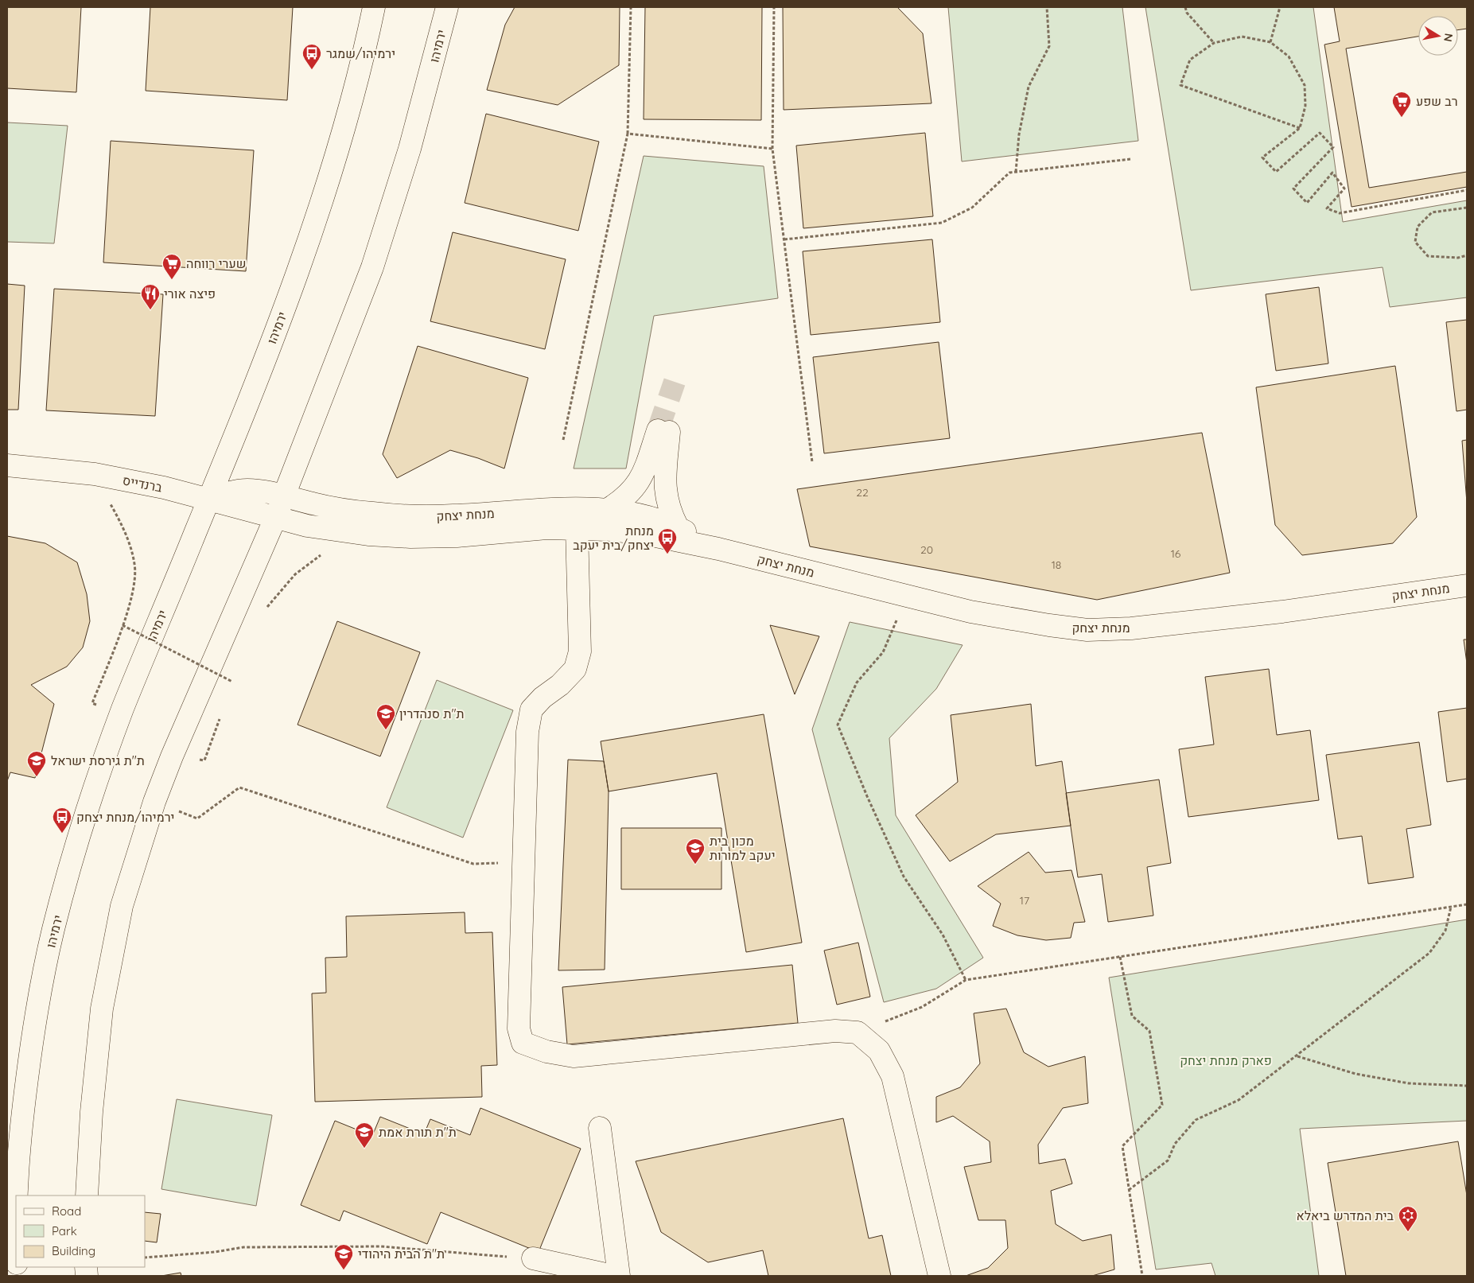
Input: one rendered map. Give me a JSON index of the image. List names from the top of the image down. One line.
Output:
{"streets":{"street":["ירמיהו","ברנדייס","מנחת יצחק"]},"crossings":[["ירמיהו","ברנדייס"],["ירמיהו","מנחת יצחק"],["ברנדייס","מנחת יצחק"]],"parks":["פארק מנחת יצחק"],"places":{"bus stop":["ירמיהו/שמגר","מנחת יצחק/בית יעקב","ירמיהו/מנחת יצחק"],"supermarket":["רב שפע","שערי רווחה"],"restaurant":["פיצה אורי"],"school or university":["ת\"ת סנהדרין","ת\"ת גירסת ישראל","מכון בית יעקב למורות","ת\"ת תורת אמת","ת\"ת הבית היהודי"],"synagogue":["בית המדרש ביאלא"]},"house_numbers":["22","20","16","18","17"],"legend":["Road","Park","Building"],"north":"right"}
